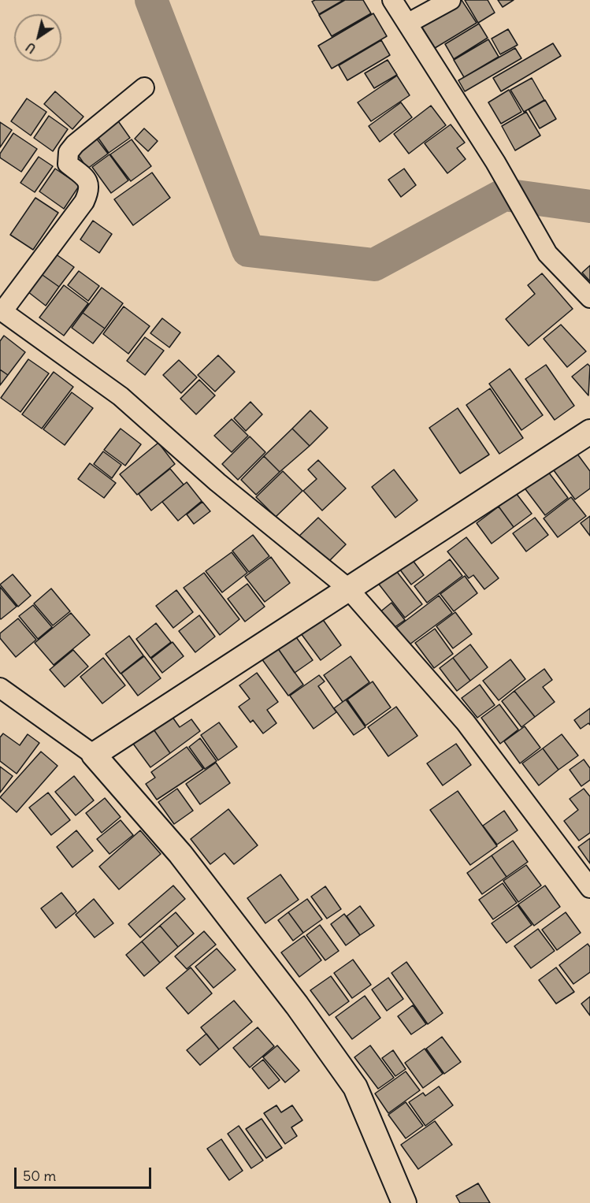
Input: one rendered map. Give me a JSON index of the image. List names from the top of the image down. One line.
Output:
{"scale_bar":"50 m","north":"bottom left"}
